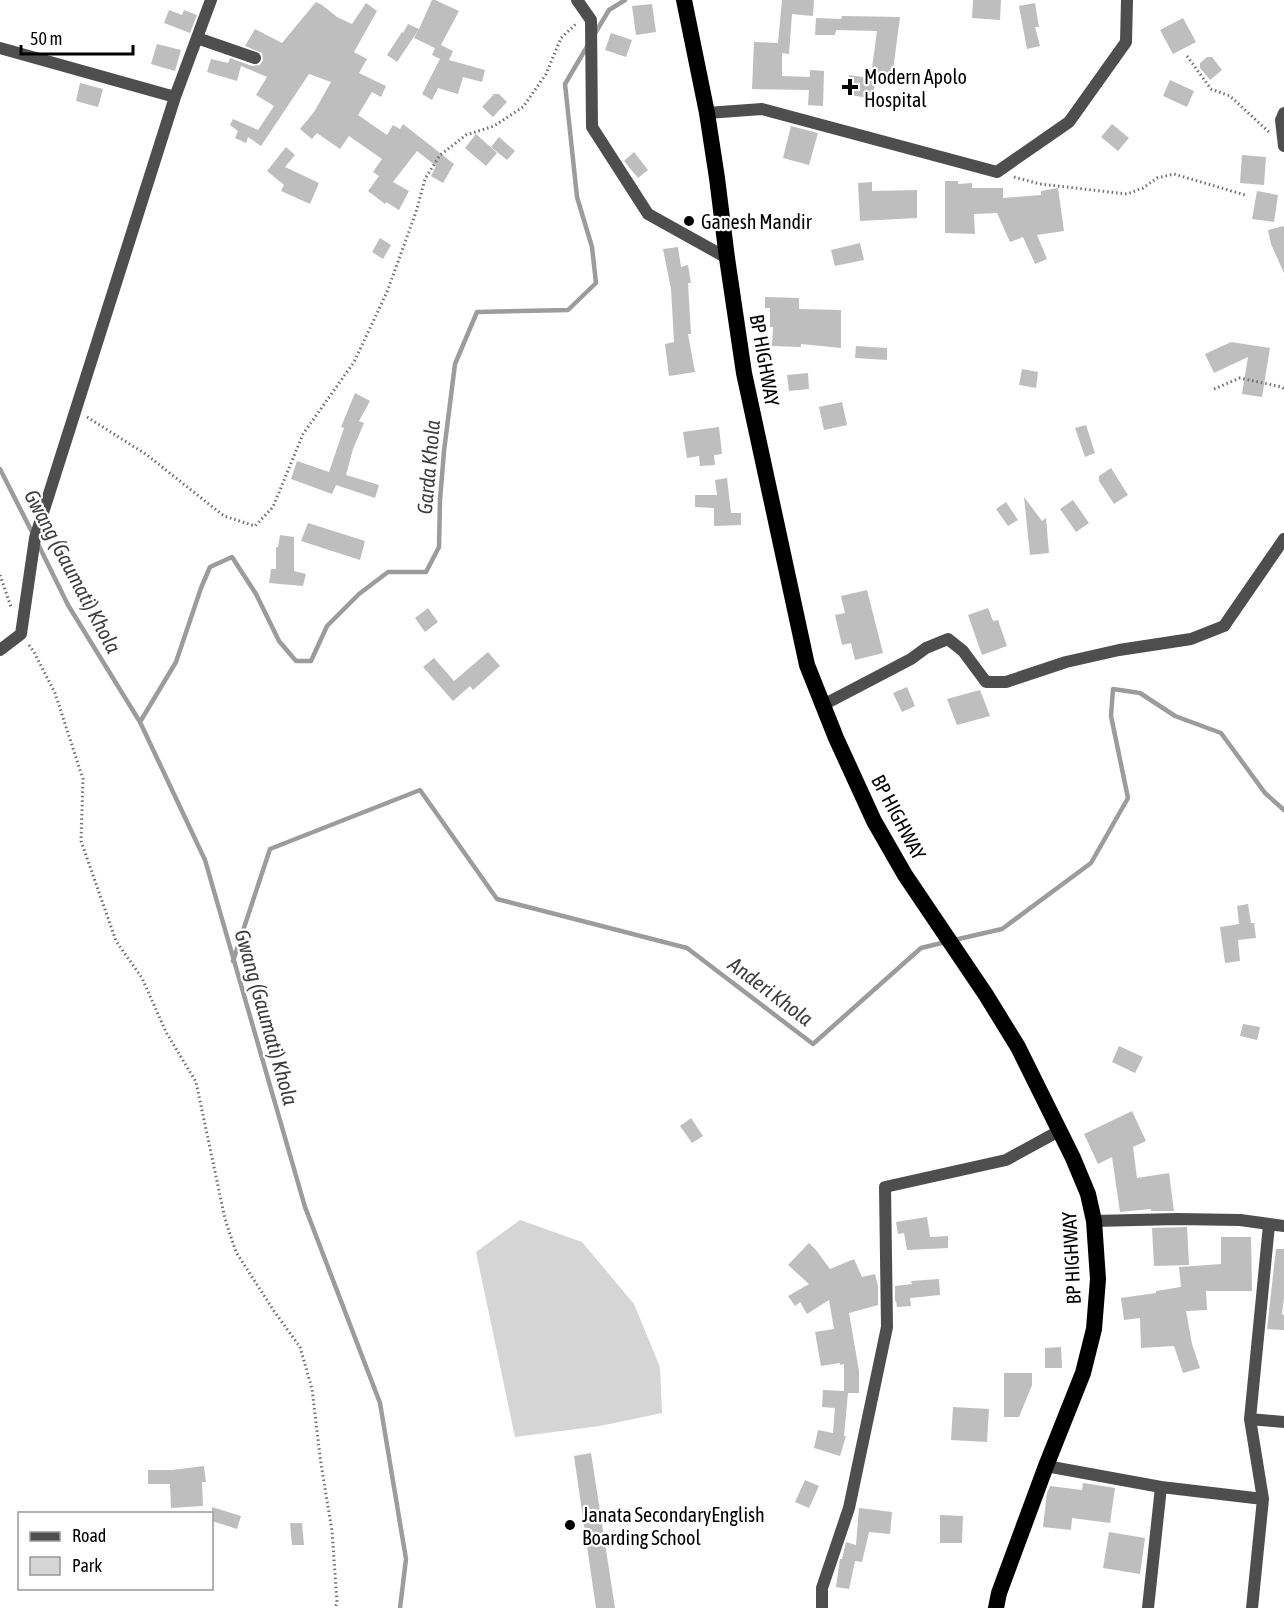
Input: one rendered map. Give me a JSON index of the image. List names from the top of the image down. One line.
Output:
{"streets":{"highway":["BP HIGHWAY"]},"water":["Garda Khola","Gwang (Gaumati) Khola","Anderi Khola"],"places":{"health":["Modern Apolo Hospital"],"other":["Ganesh Mandir","Janata SecondaryEnglish Boarding School"]},"legend":["Road","Park"],"scale_bar":"50 m"}
